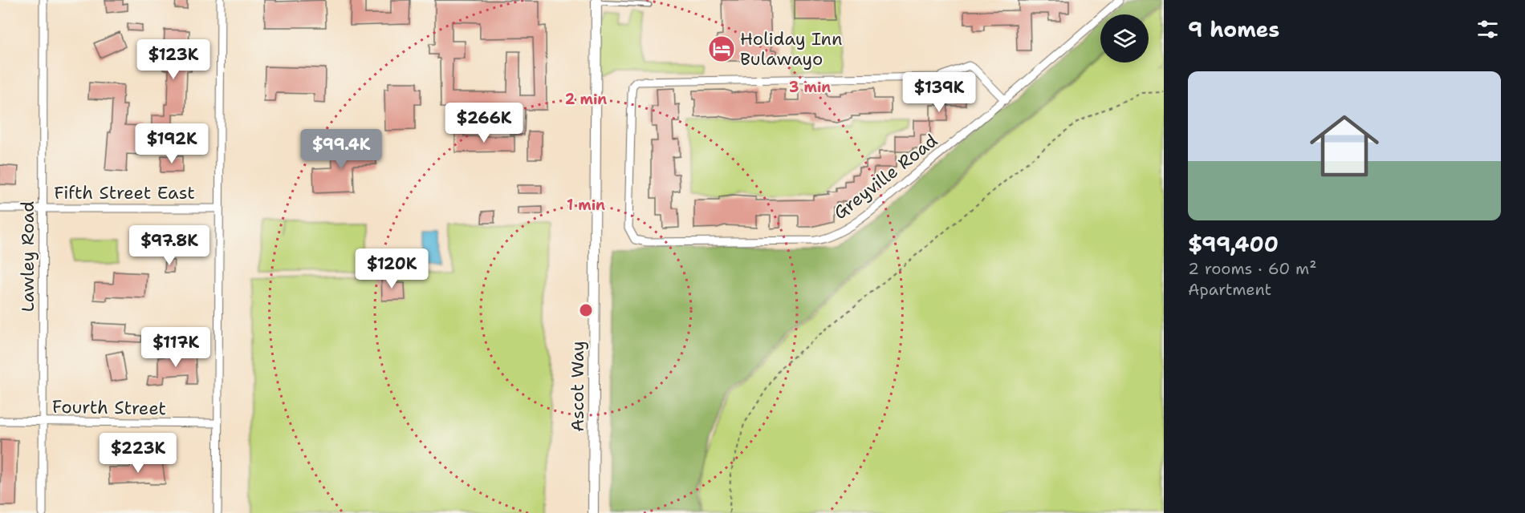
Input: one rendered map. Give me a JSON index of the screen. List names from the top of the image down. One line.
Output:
{"streets":{"main road":["Ascot Way"],"street":["Greyville Road","Fifth Street East","Lawley Road","Fourth Street"]},"crossings":[["Fifth Street East","Lawley Road"],["Lawley Road","Fourth Street"]],"places":{"hotel":["Holiday Inn Bulawayo"]},"page":{"heading":"9 homes","price":["$123K","$139K","$266K","$192K","$99.4K","$97.8K","$120K","$117K","$223K"],"list":[{"name":"$99,400","note":"2 rooms · 60 m² · Apartment"}]},"rings":["3 min","2 min","1 min"]}
